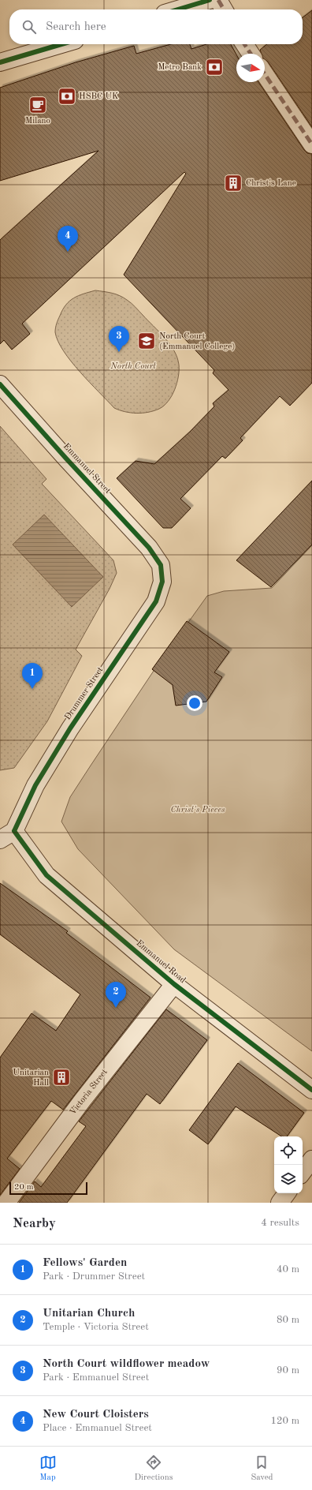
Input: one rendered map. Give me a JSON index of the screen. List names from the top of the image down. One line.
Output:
{"streets":{"street":["Emmanuel Street","Drummer Street","Emmanuel Road","Victoria Street"]},"crossings":[["Emmanuel Street","Drummer Street"],["Drummer Street","Emmanuel Road"],["Emmanuel Road","Victoria Street"]],"parks":["North Court","Christ's Pieces"],"places":{"bank":["Metro Bank","HSBC UK"],"cafe":["Milano"],"building":["Christ's Lane","Unitarian Hall"],"school or university":["North Court (Emmanuel College)"]},"scale_bar":"20 m","north":"right","page":{"search":"Search here","pins":["4","3","1","2"],"scale":"20 m","heading":["Nearby","4 results"],"list":[{"mark":"1","name":"Fellows' Garden","note":"Park · Drummer Street","value":"40 m"},{"mark":"2","name":"Unitarian Church","note":"Temple · Victoria Street","value":"80 m"},{"mark":"3","name":"North Court wildflower meadow","note":"Park · Emmanuel Street","value":"90 m"},{"mark":"4","name":"New Court Cloisters","note":"Place · Emmanuel Street","value":"120 m"}],"nav":["Map","Directions","Saved"]}}
